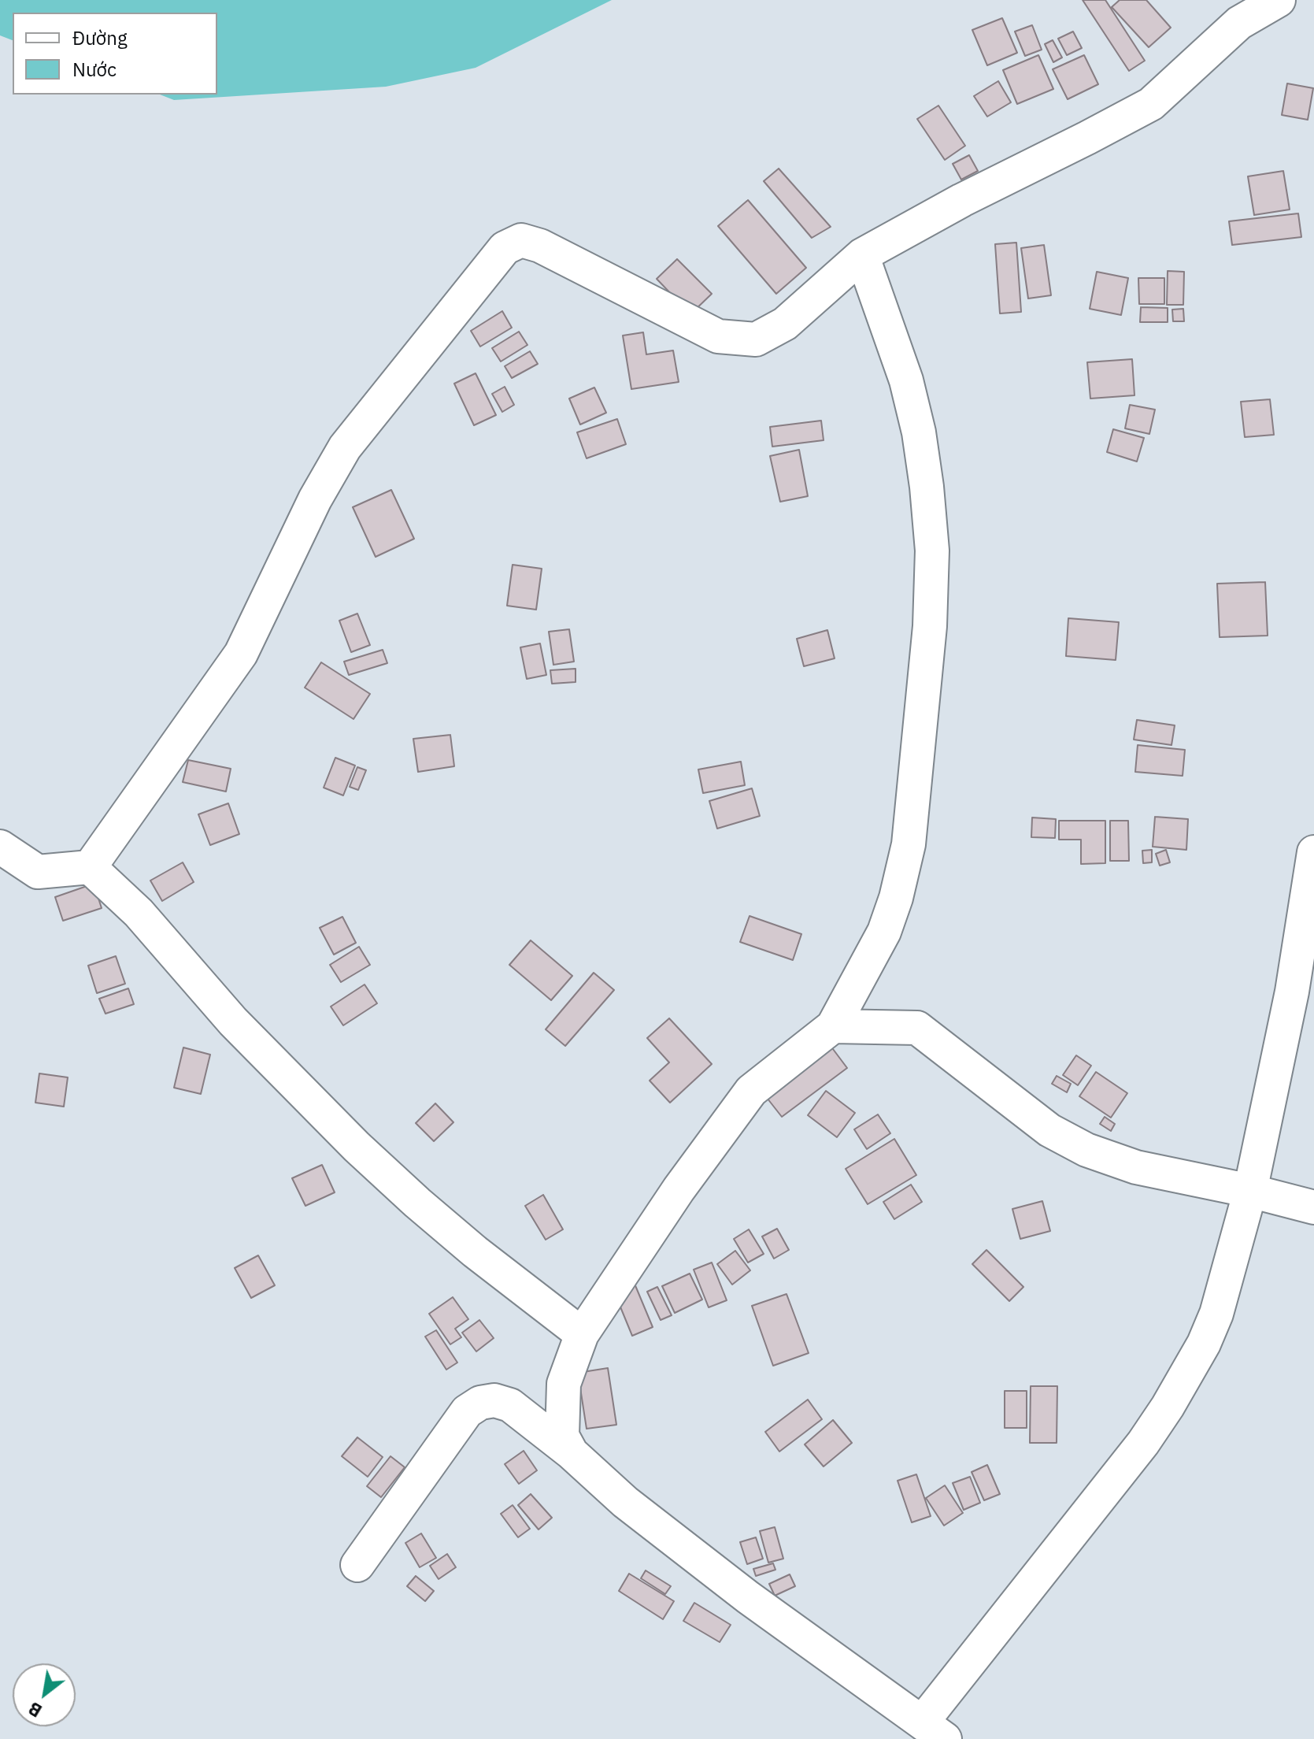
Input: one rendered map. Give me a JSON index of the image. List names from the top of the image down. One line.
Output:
{"legend":["Đường","Nước"],"north":"bottom left"}
